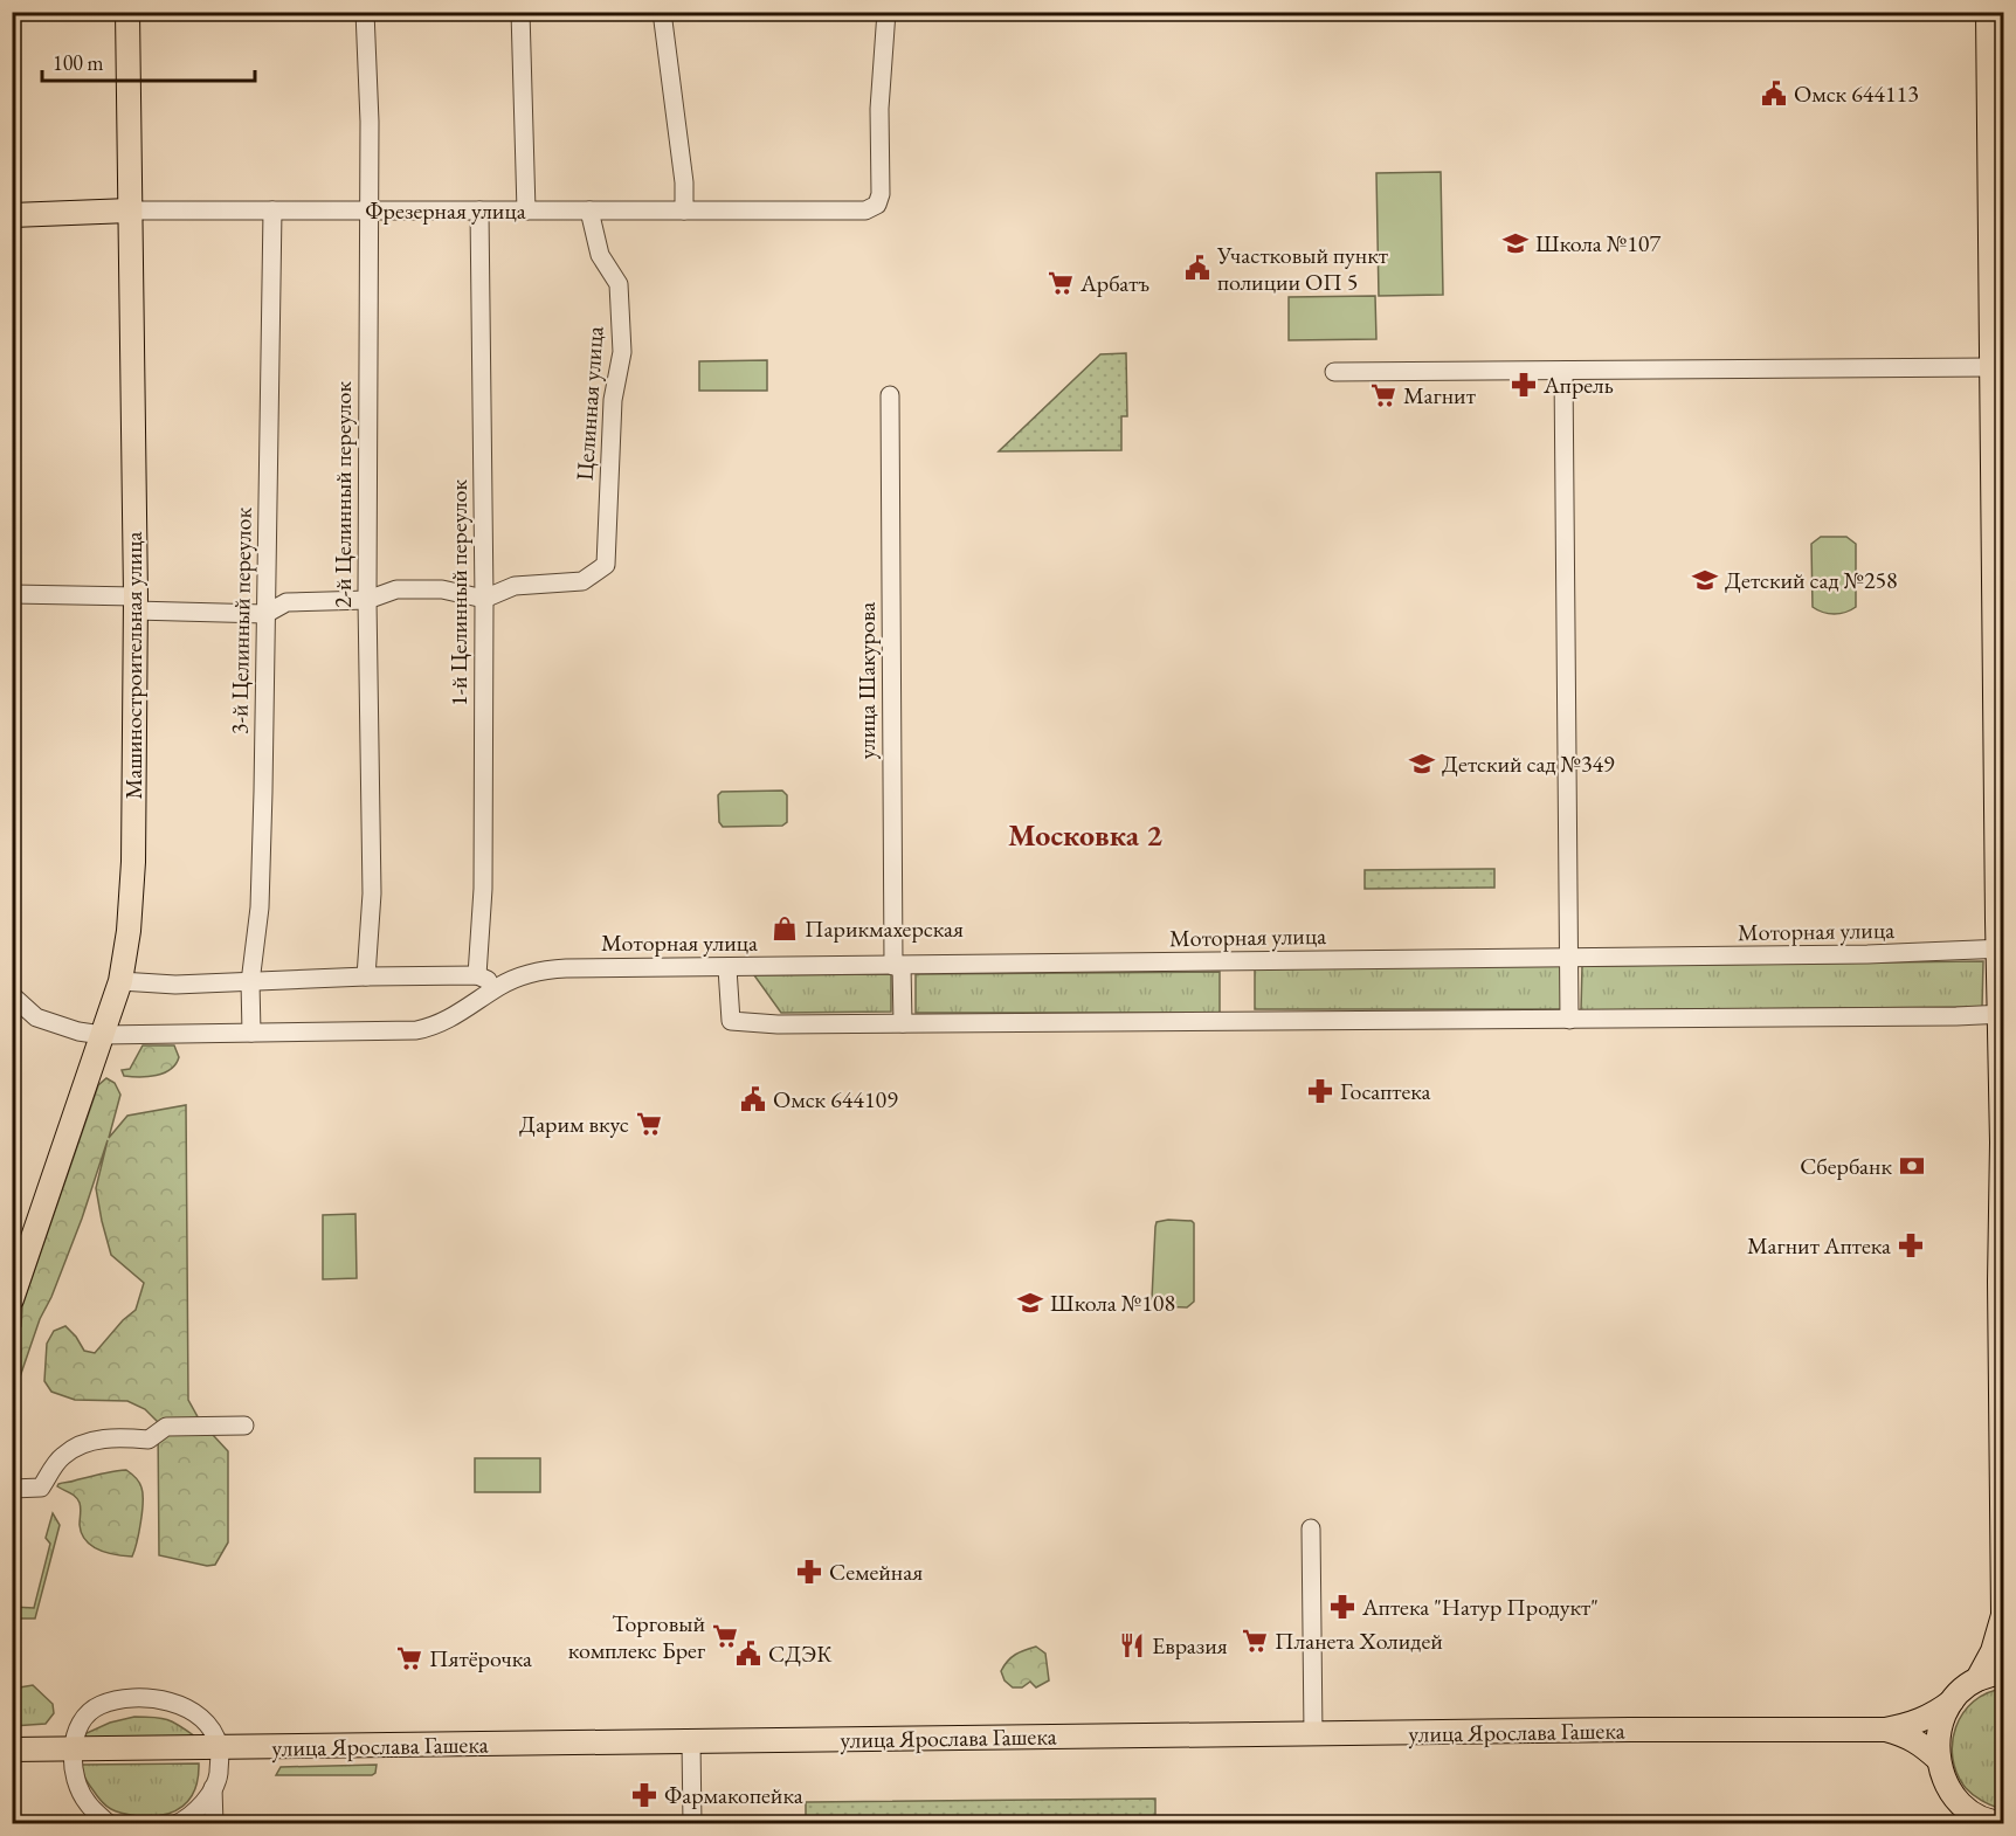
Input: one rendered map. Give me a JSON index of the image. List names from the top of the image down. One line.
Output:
{"streets":{"main road":["Фрезерная улица","Машиностроительная улица","улица Ярослава Гашека"],"street":["Целинная улица","2-й Целинный переулок","1-й Целинный переулок","3-й Целинный переулок","улица Шакурова","Моторная улица"]},"crossings":[["Фрезерная улица","Целинная улица"],["Фрезерная улица","2-й Целинный переулок"],["Фрезерная улица","1-й Целинный переулок"],["Фрезерная улица","3-й Целинный переулок"],["Фрезерная улица","Машиностроительная улица"],["Целинная улица","1-й Целинный переулок"],["3-й Целинный переулок","Моторная улица"],["Машиностроительная улица","Моторная улица"],["улица Шакурова","Моторная улица"]],"districts":["Московка 2"],"places":{"public building":["Омск 644113","Участковый пункт полиции ОП 5","Омск 644109","СДЭК"],"school or university":["Школа №107","Детский сад №258","Детский сад №349","Школа №108"],"supermarket":["Арбатъ","Магнит","Дарим вкус","Торговый комплекс Брег","Планета Холидей","Пятёрочка"],"pharmacy":["Апрель","Госаптека","Магнит Аптека","Семейная","Аптека \"Натур Продукт\"","Фармакопейка"],"shop":["Парикмахерская"],"bank":["Сбербанк"],"restaurant":["Евразия"]},"scale_bar":"100 m"}
